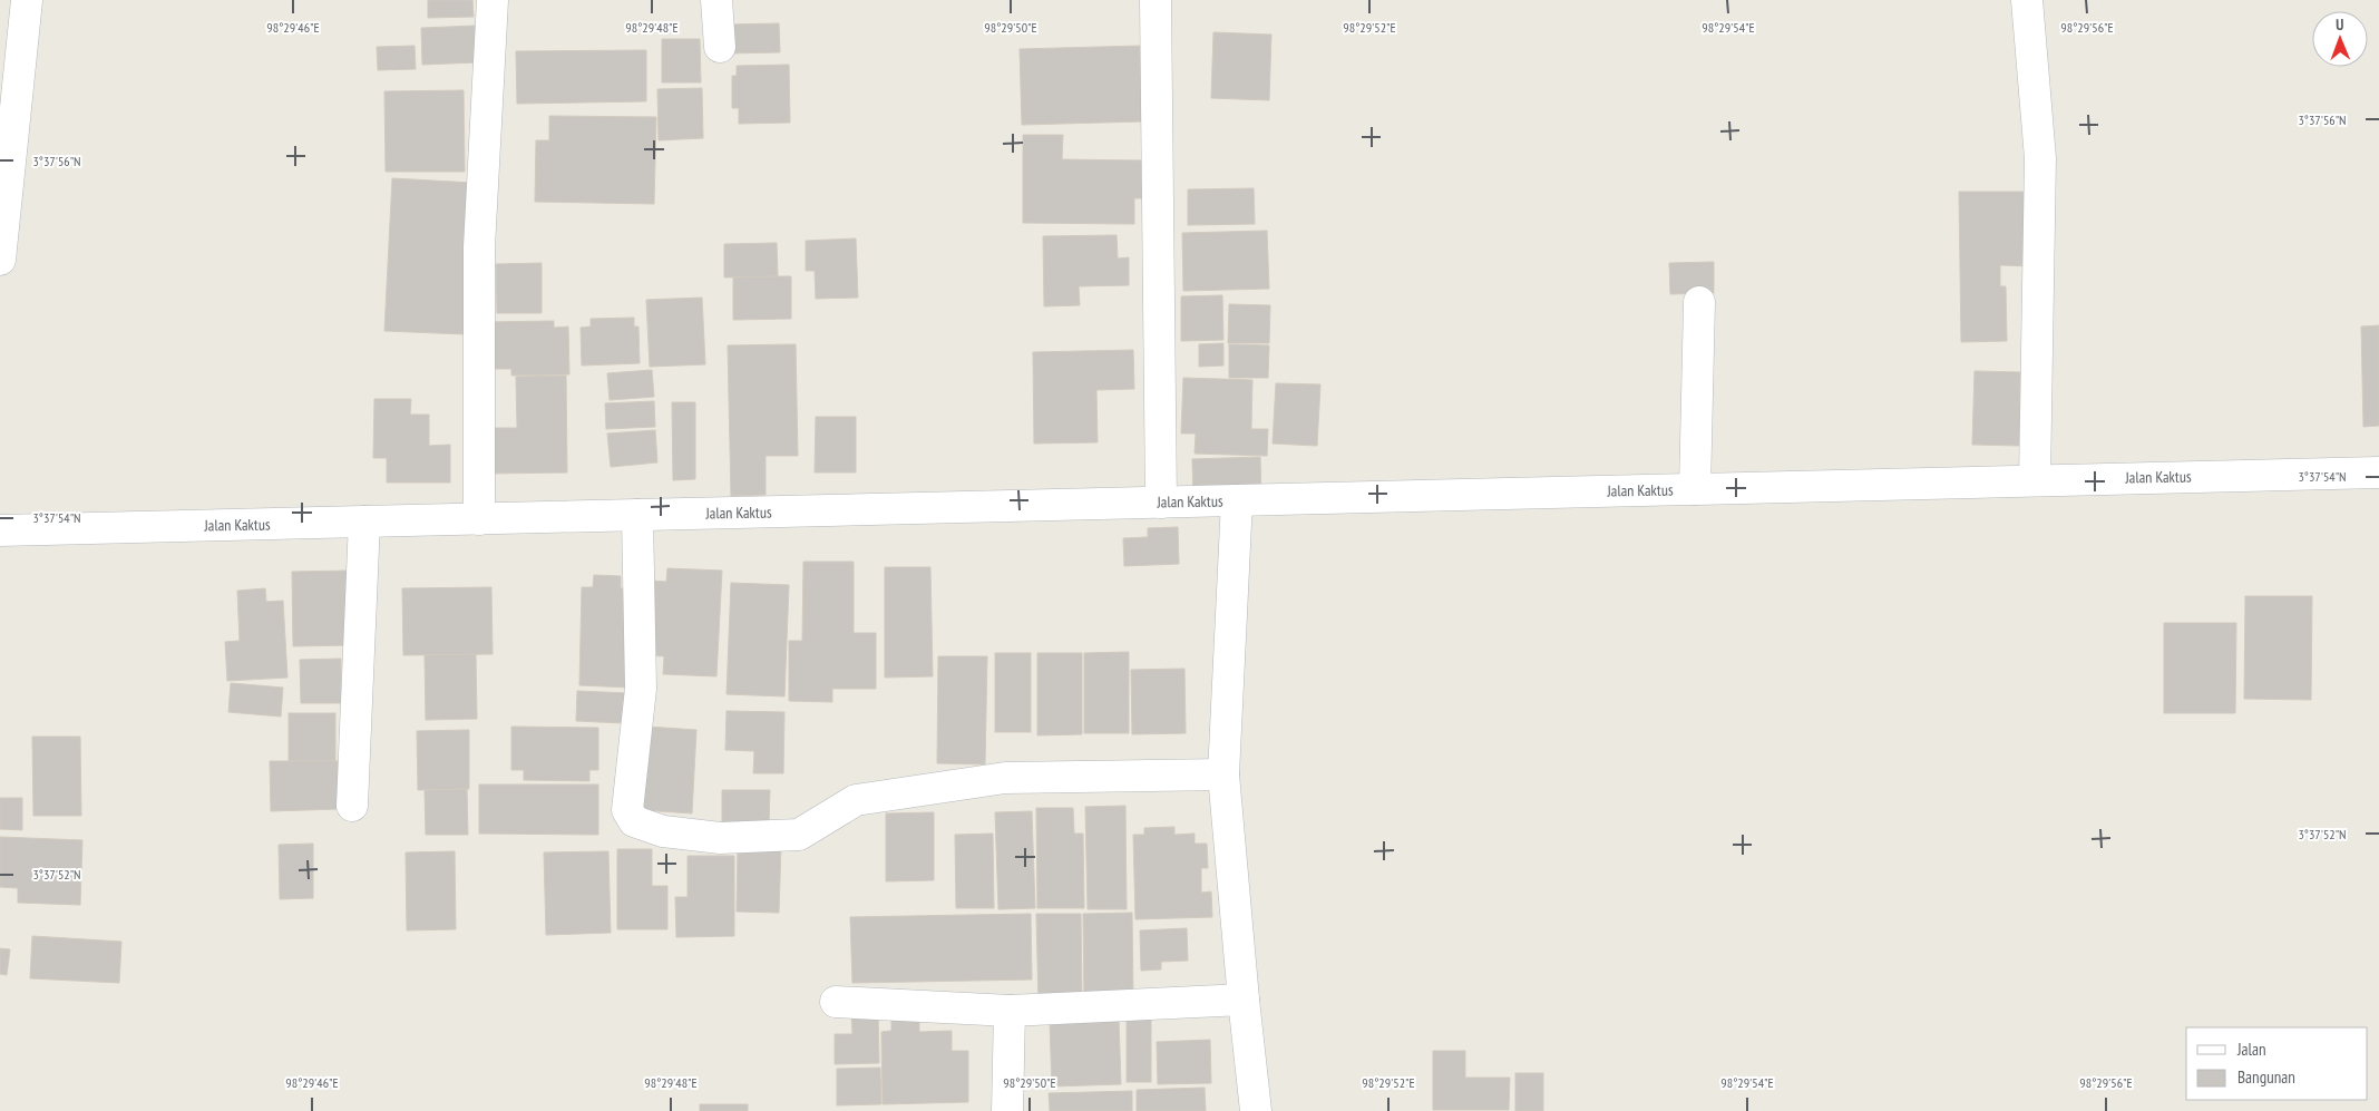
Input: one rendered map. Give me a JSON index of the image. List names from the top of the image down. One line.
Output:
{"streets":{"street":["Jalan Kaktus"]},"legend":["Jalan","Bangunan"],"north":"top","coordinates":["98°29'46\"E","98°29'48\"E","98°29'50\"E","98°29'52\"E","98°29'54\"E","98°29'56\"E","3°37'56\"N","3°37'54\"N","3°37'52\"N"]}
